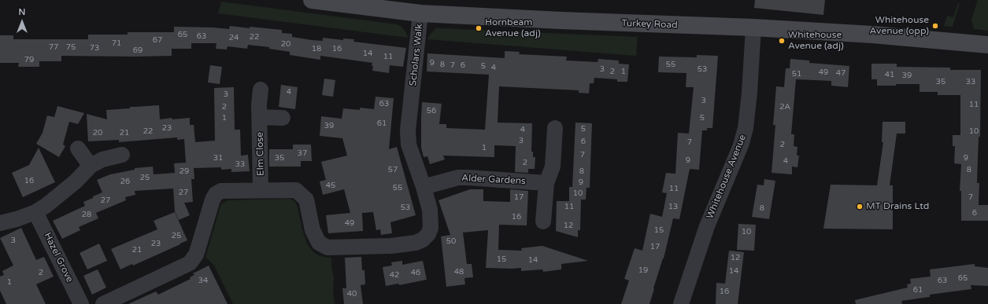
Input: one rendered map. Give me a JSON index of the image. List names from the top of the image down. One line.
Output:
{"streets":{"street":["Turkey Road","Scholars Walk","Elm Close","Whitehouse Avenue","Alder Gardens","Hazel Grove"]},"crossings":[["Turkey Road","Scholars Walk"],["Turkey Road","Whitehouse Avenue"],["Scholars Walk","Elm Close"],["Scholars Walk","Alder Gardens"]],"places":["Whitehouse Avenue (opp)","Hornbeam Avenue (adj)","Whitehouse Avenue (adj)","MT Drains Ltd"],"house_numbers":["65","63","22","24","67","71","20","77","75","73","18","16","69","14","11","79","9","8","55","7","6","5","4","3","53","2","1","49","47","51","41","39","35","33","4","3","3","63","11","2","2A","56","1","5","61","39","23","5","4","22","10","20","21","3","6","7","2","1","37","7","31","35","9","9","4","2","33","57","8","29","8","25","16","26","9","45","55","11","27","10","17","7","27","11","13","53","8","6","28","16","49","12","15","10","25","3","50","23","17","21","12","15","14","19","14","48","2","46","42","65","34","63","1","61","16","40"],"north":"top"}
